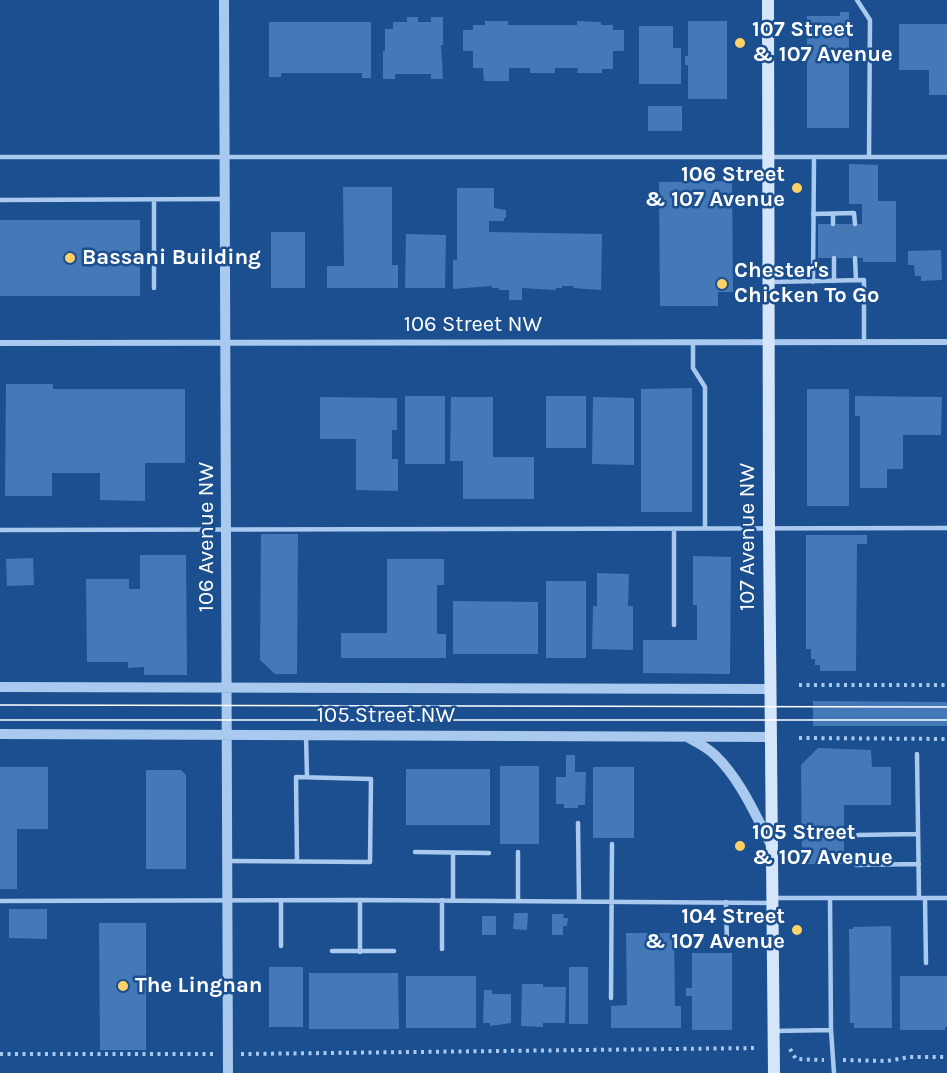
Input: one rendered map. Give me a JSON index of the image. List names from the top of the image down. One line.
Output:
{"streets":{"main road":["107 Avenue NW"],"street":["106 Street NW","106 Avenue NW","105 Street NW"]},"crossings":[["106 Street NW","106 Avenue NW"],["106 Street NW","107 Avenue NW"],["106 Avenue NW","105 Street NW"],["107 Avenue NW","105 Street NW"]],"places":["107 Street & 107 Avenue","106 Street & 107 Avenue","Bassani Building","Chester's Chicken To Go","105 Street & 107 Avenue","104 Street & 107 Avenue","The Lingnan"]}
